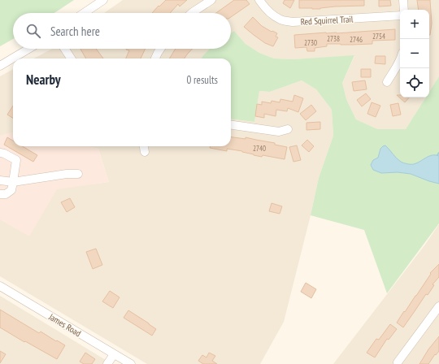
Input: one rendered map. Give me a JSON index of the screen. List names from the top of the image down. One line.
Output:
{"streets":{"street":["Red Squirrel Trail","James Road"]},"house_numbers":["2754","2738","2746","2730","2740"],"page":{"map_buttons":["+","−"],"search":"Search here","heading":["Nearby","0 results"]}}
